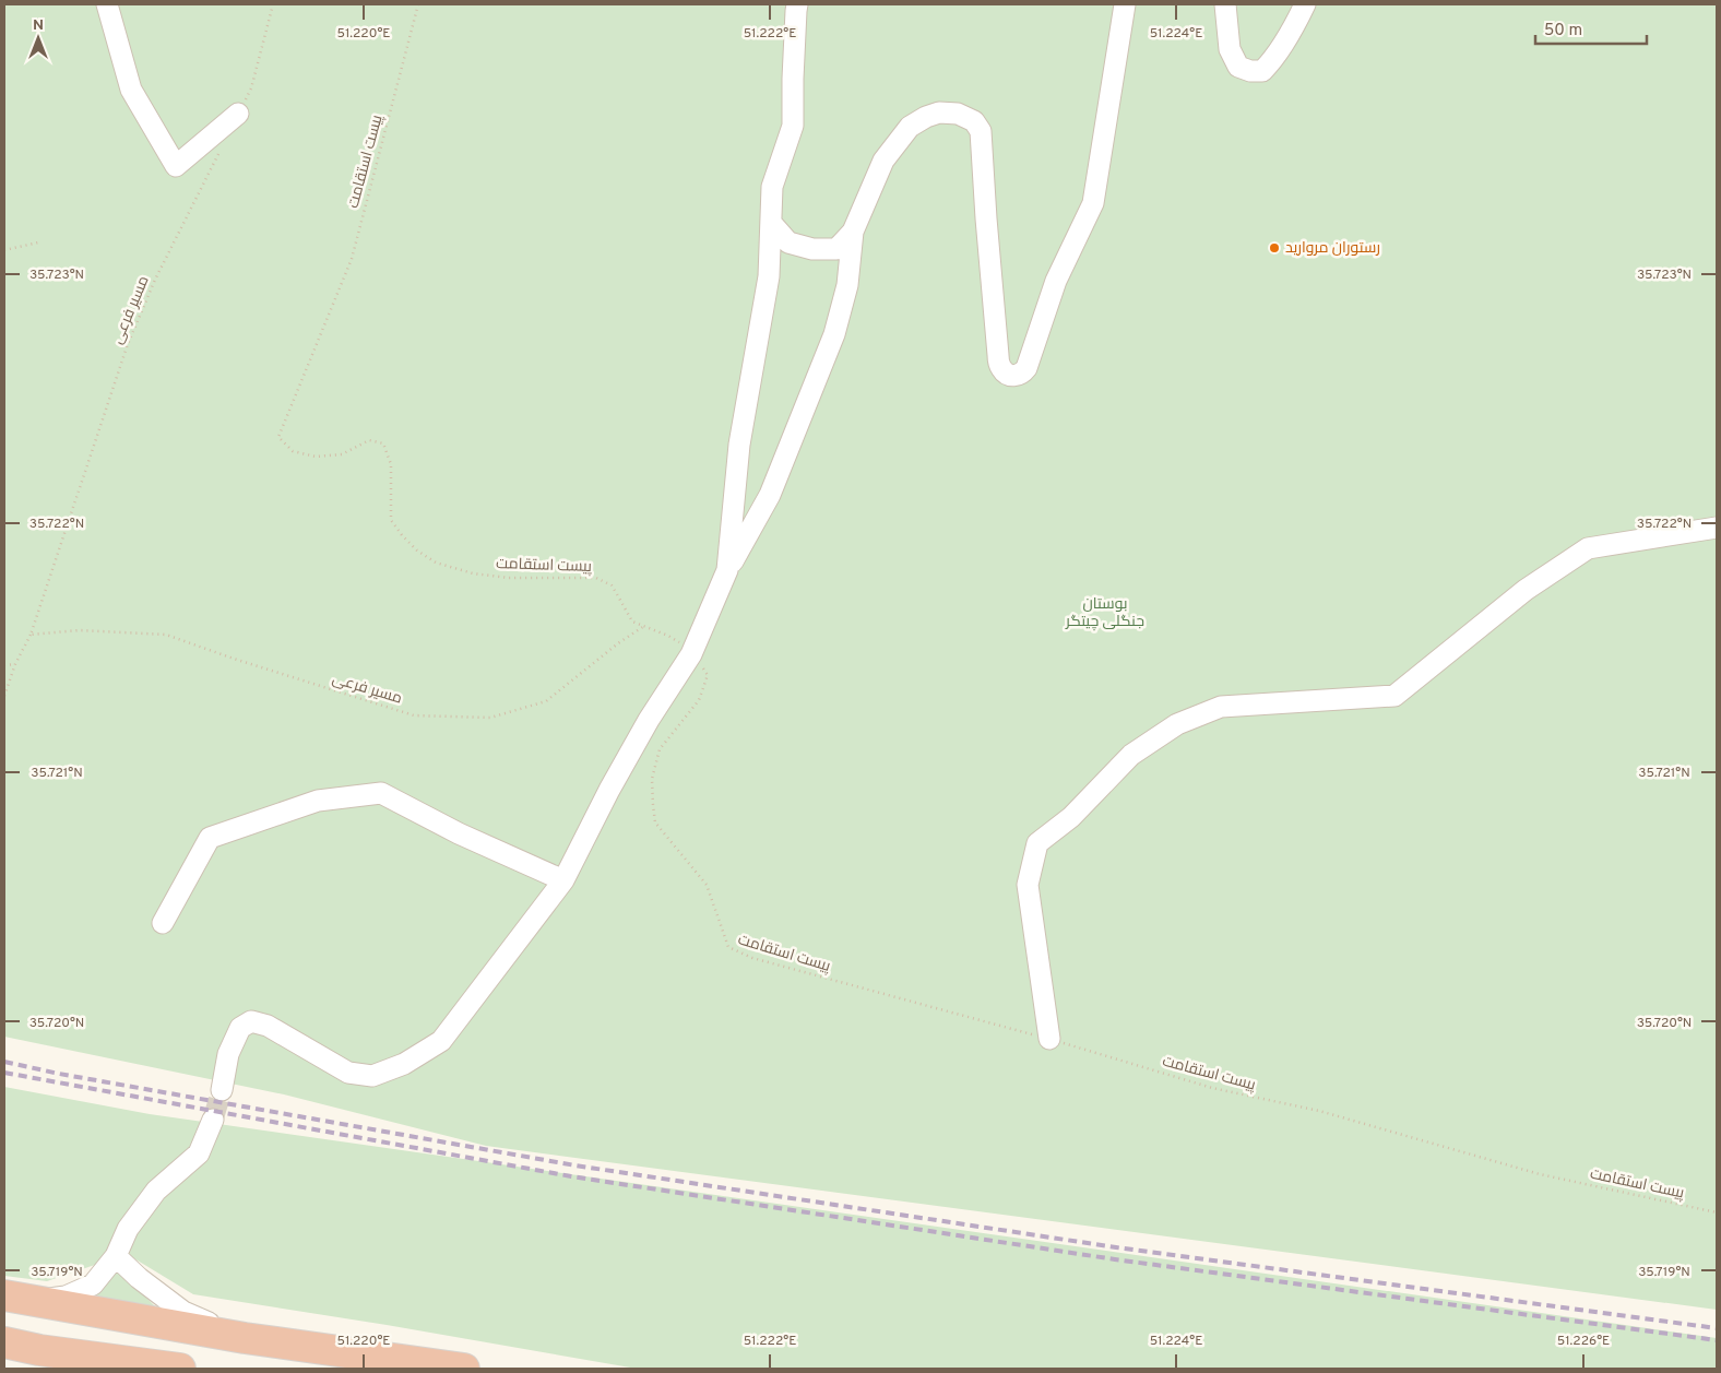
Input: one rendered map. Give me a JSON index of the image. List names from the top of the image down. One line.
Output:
{"streets":{"path":["پیست استقامت","مسیر فرعی"]},"crossings":[["پیست استقامت","مسیر فرعی"]],"parks":["بوستان جنگلی چیتگر"],"places":["رستوران مروارید"],"scale_bar":"50 m","north":"top","coordinates":["51.220°E","51.222°E","51.224°E","35.723°N","35.722°N","35.721°N","35.720°N","35.719°N","51.226°E"]}
